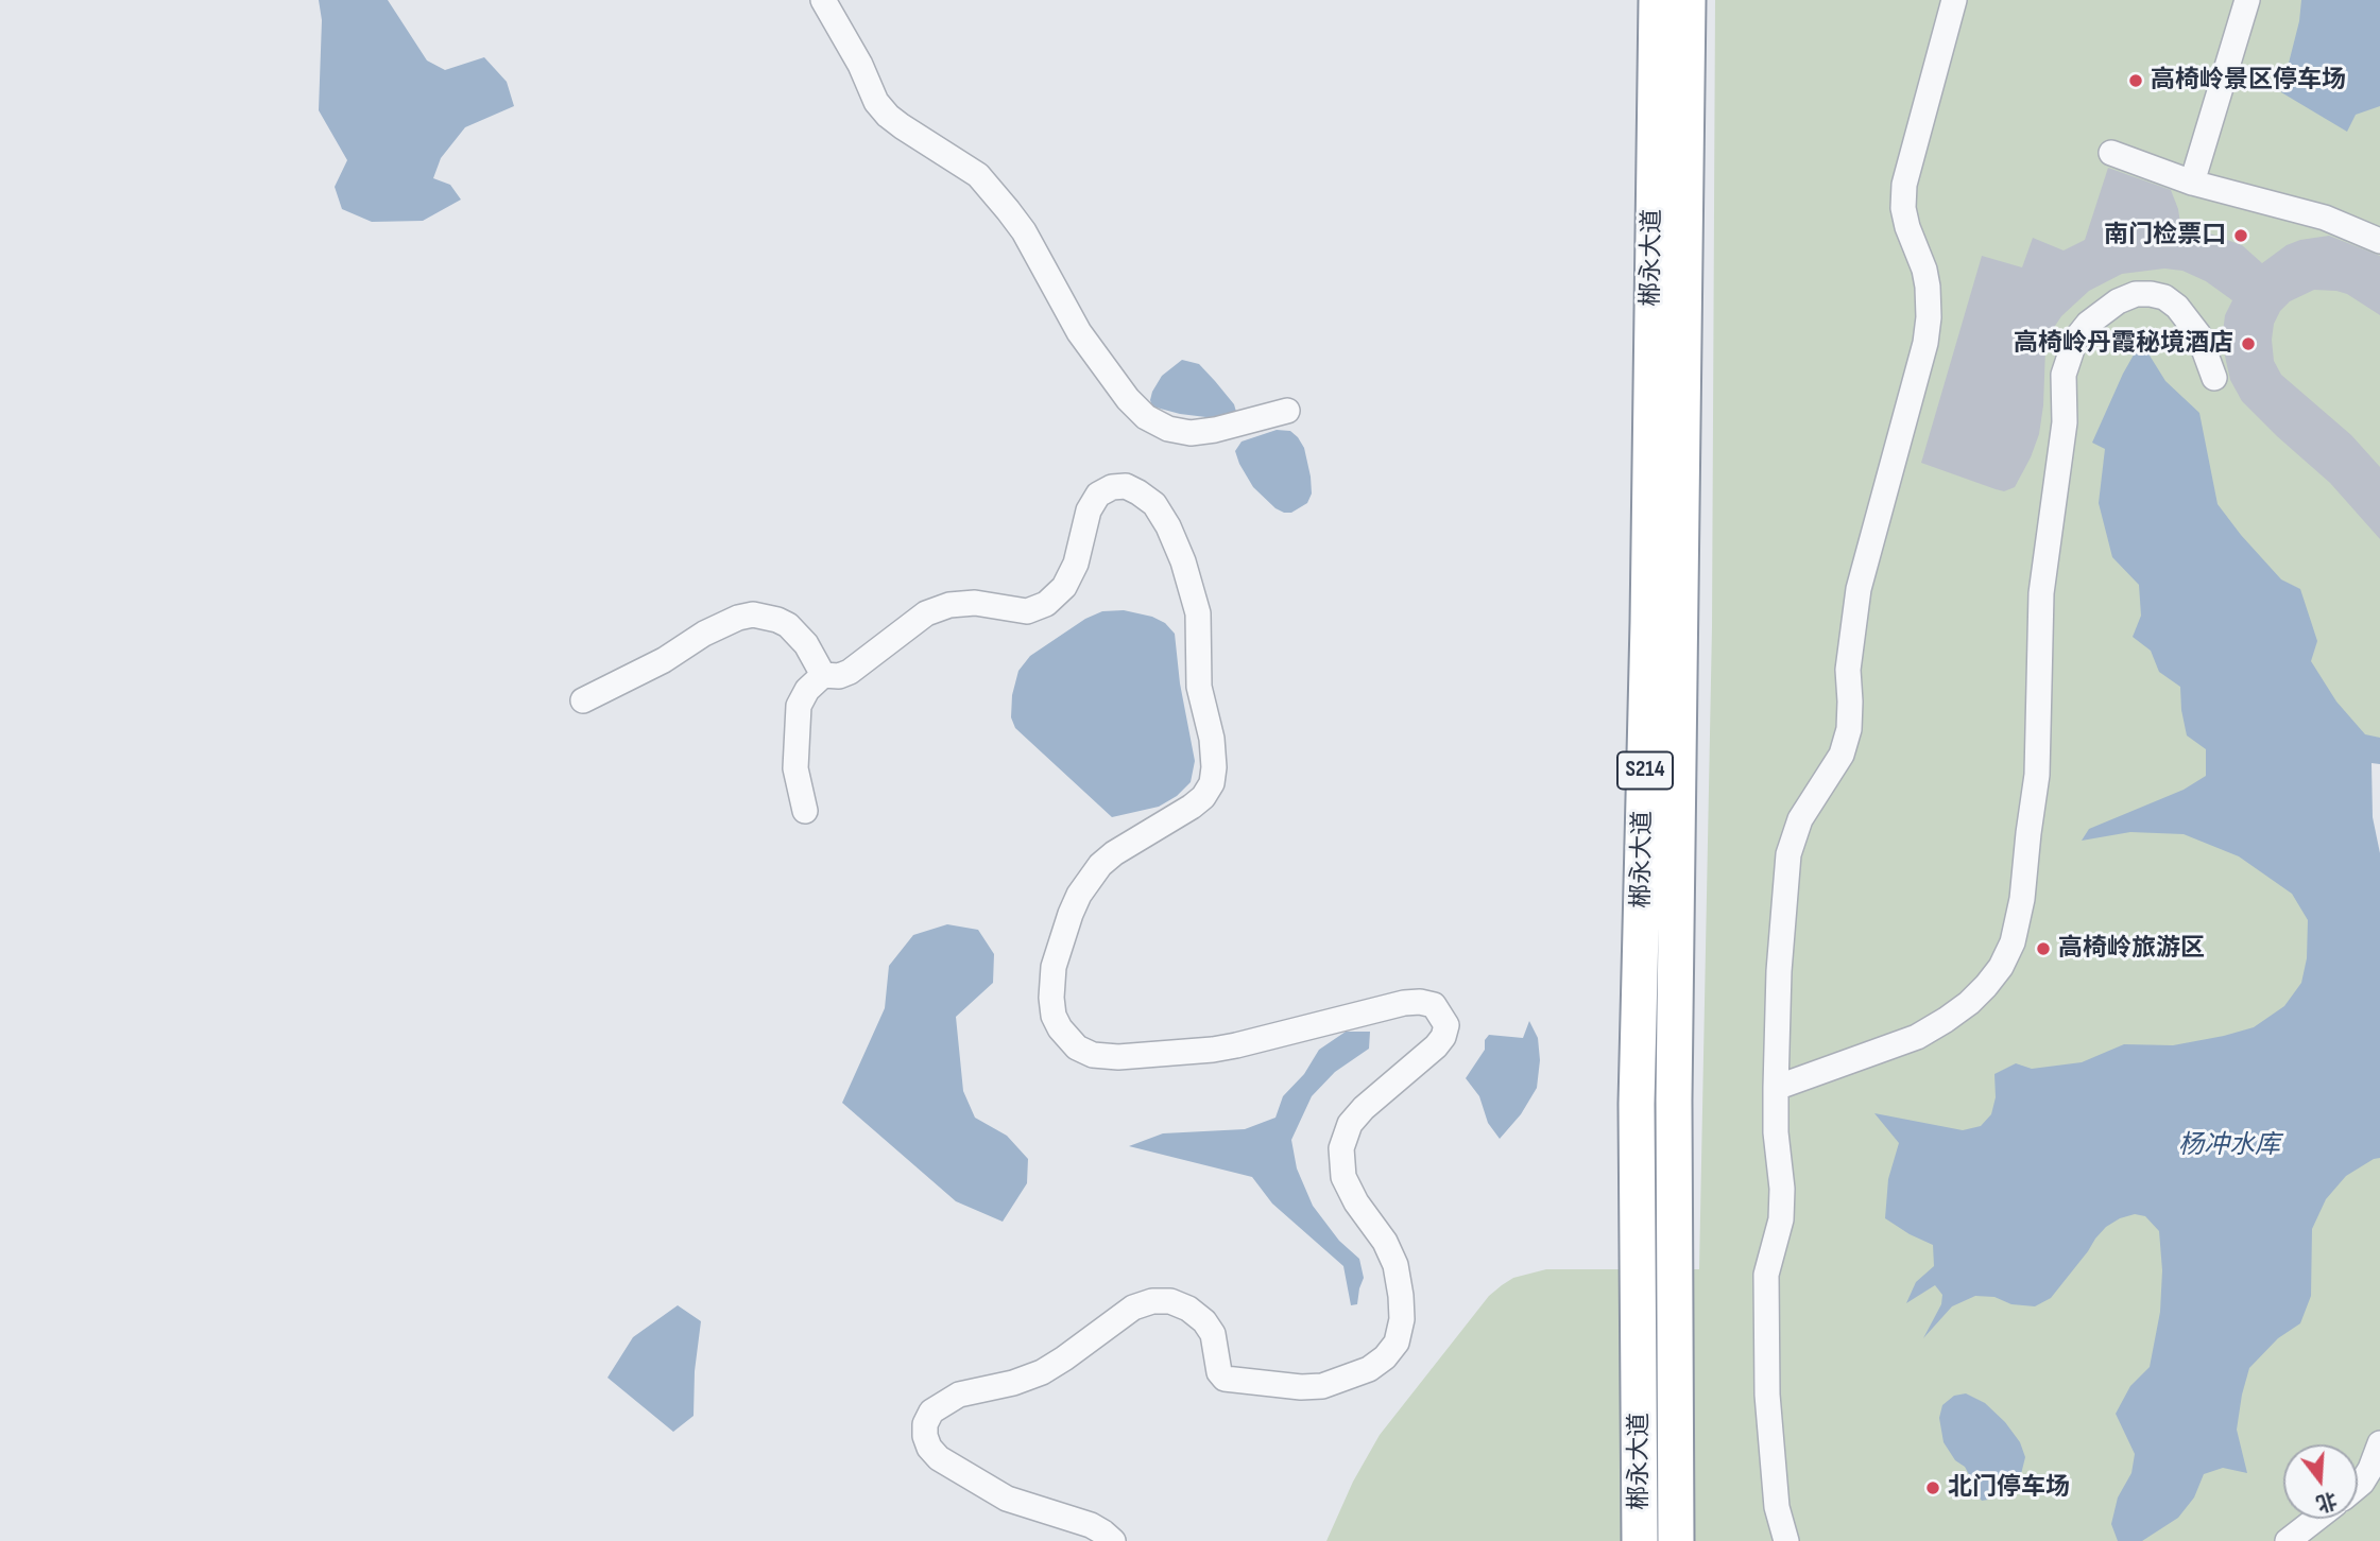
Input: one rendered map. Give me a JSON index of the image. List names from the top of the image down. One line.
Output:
{"streets":{"highway":["郴永大道","S214"]},"water":["杨冲水库"],"places":["高椅岭景区停车场","南门检票口","高椅岭丹霞秘境酒店","高椅岭旅游区","北门停车场"],"north":"bottom"}
